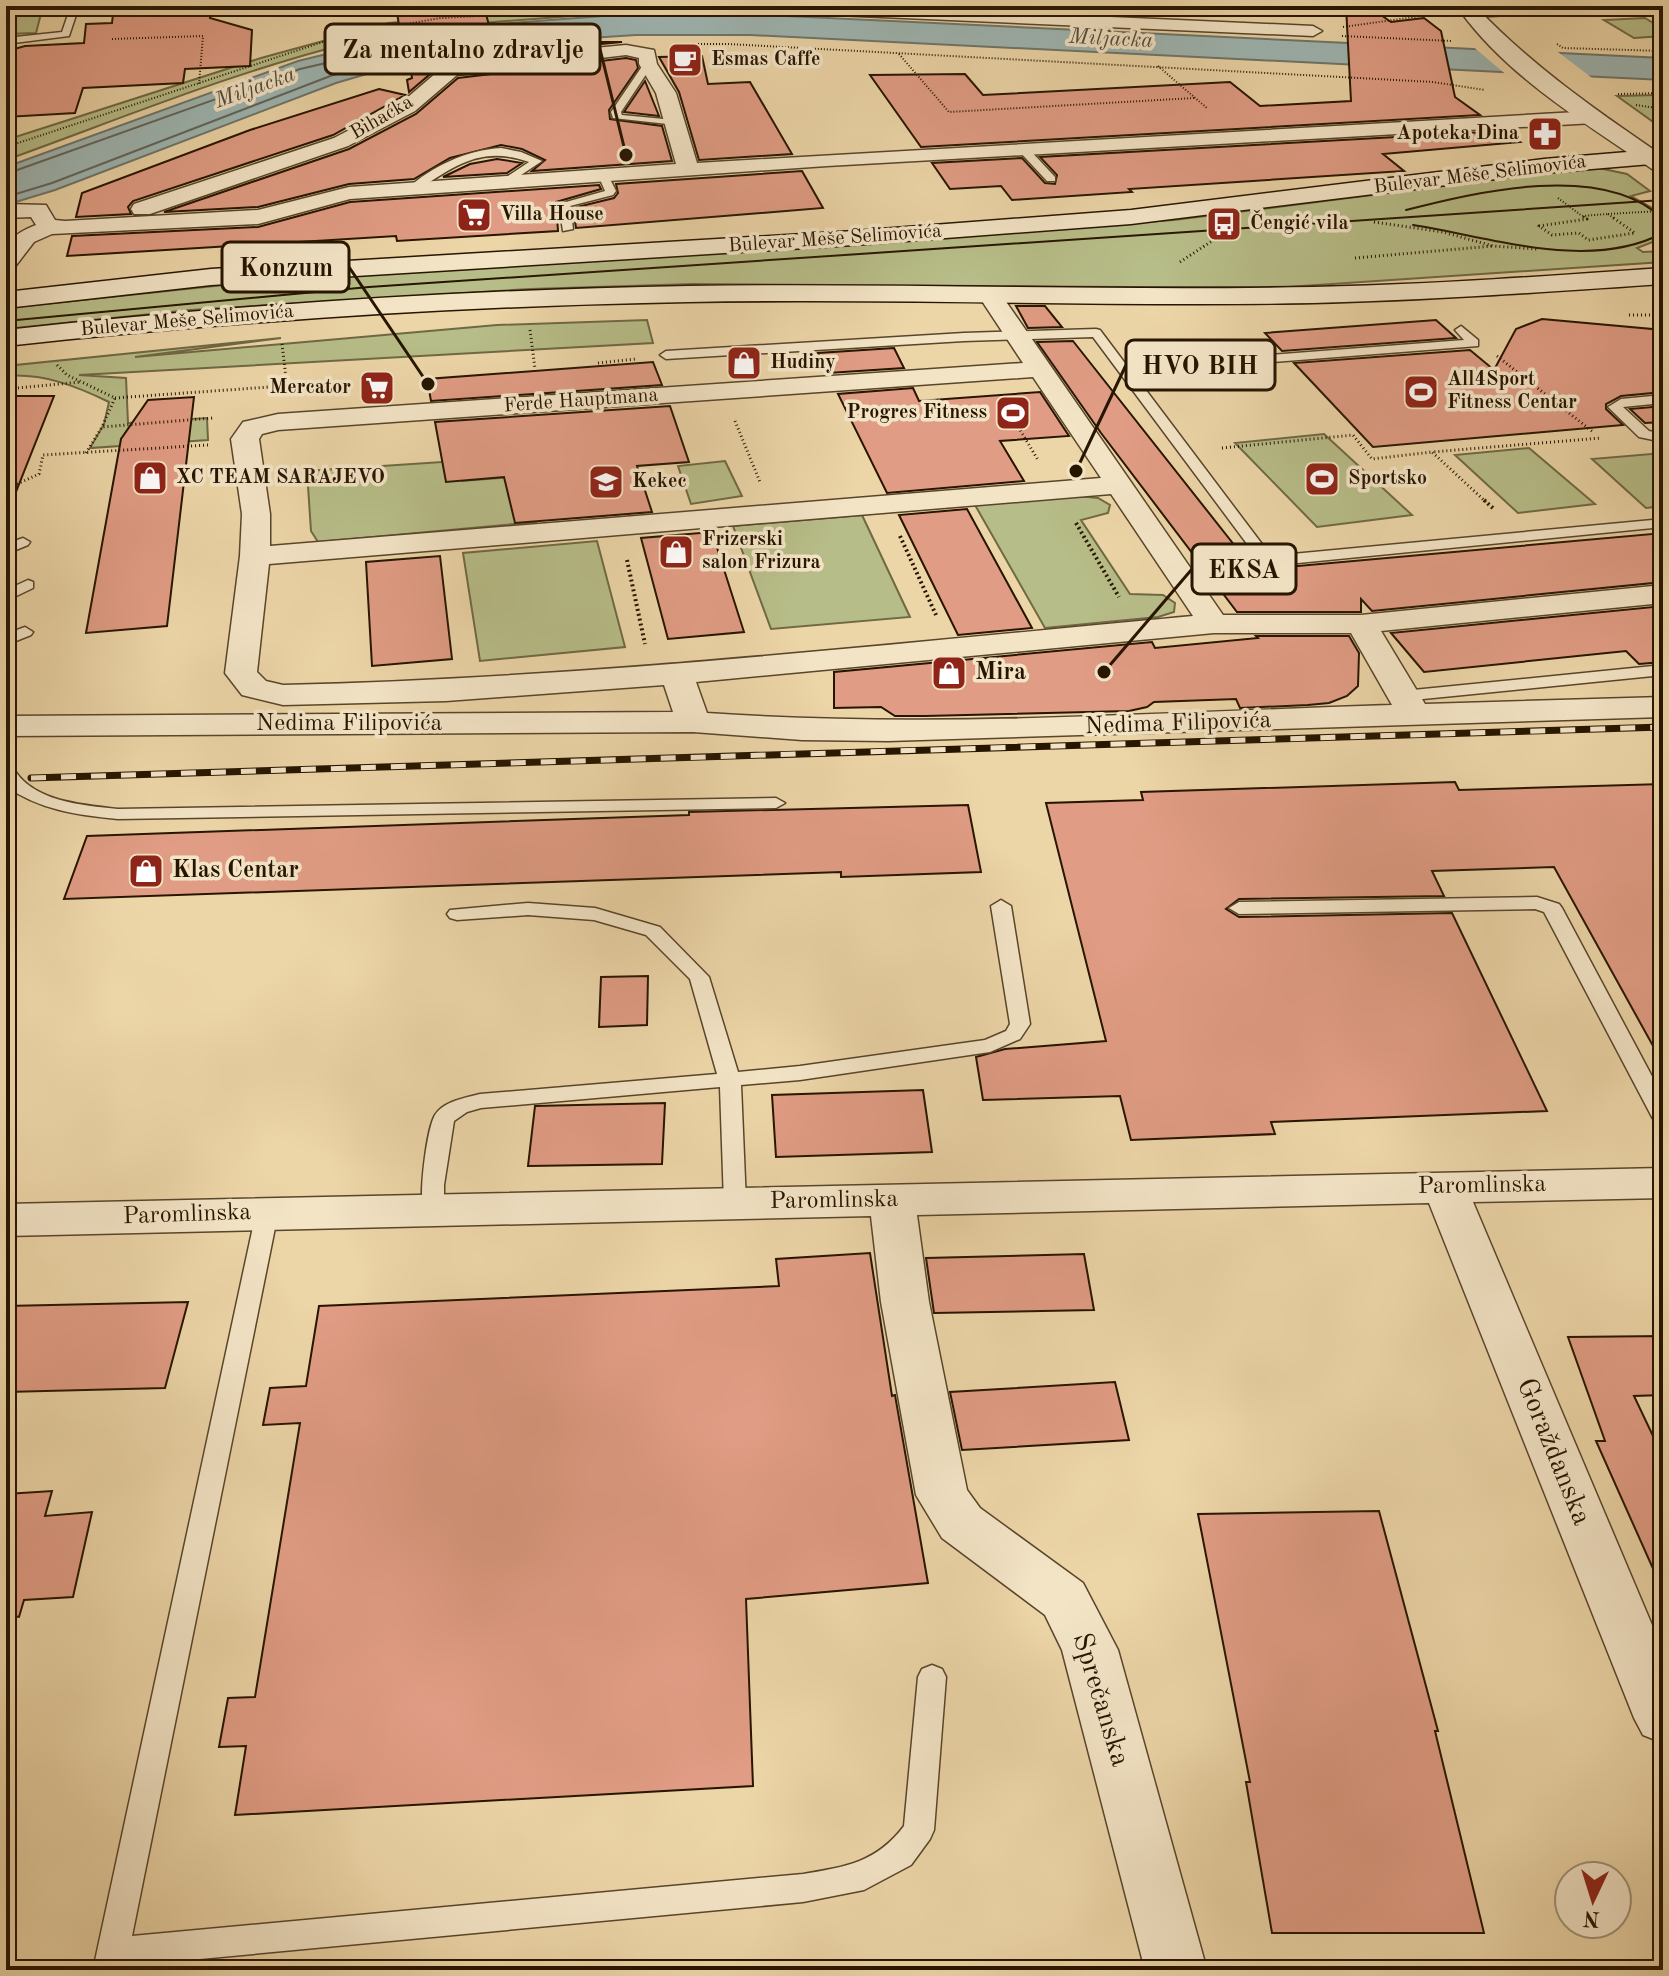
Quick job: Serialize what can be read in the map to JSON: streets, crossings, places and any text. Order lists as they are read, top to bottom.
{
  "streets": {
    "main road": ["Bulevar Meše Selimovića"],
    "street": [
      "Bihaćka",
      "Ferde Hauptmana",
      "Nedima Filipovića",
      "Paromlinska",
      "Goraždanska",
      "Sprečanska"
    ]
  },
  "crossings": [
    ["Bihaćka", "Bulevar Meše Selimovića"],
    ["Ferde Hauptmana", "Nedima Filipovića"],
    ["Paromlinska", "Goraždanska"],
    ["Paromlinska", "Sprečanska"]
  ],
  "water": ["Miljacka"],
  "places": {
    "cafe": ["Esmas Caffe"],
    "pharmacy": ["Apoteka Dina"],
    "other": [
      "Za mentalno zdravlje",
      "Konzum",
      "HVO BIH",
      "EKSA"
    ],
    "supermarket": ["Villa House", "Mercator"],
    "bus stop": ["Čengić vila"],
    "shop": [
      "Hudiny",
      "XC TEAM SARAJEVO",
      "Frizerski salon Frizura",
      "Mira",
      "Klas Centar"
    ],
    "sports": ["All4Sport Fitness Centar", "Progres Fitness", "Sportsko"],
    "school or university": ["Kekec"]
  },
  "north": "bottom"
}
